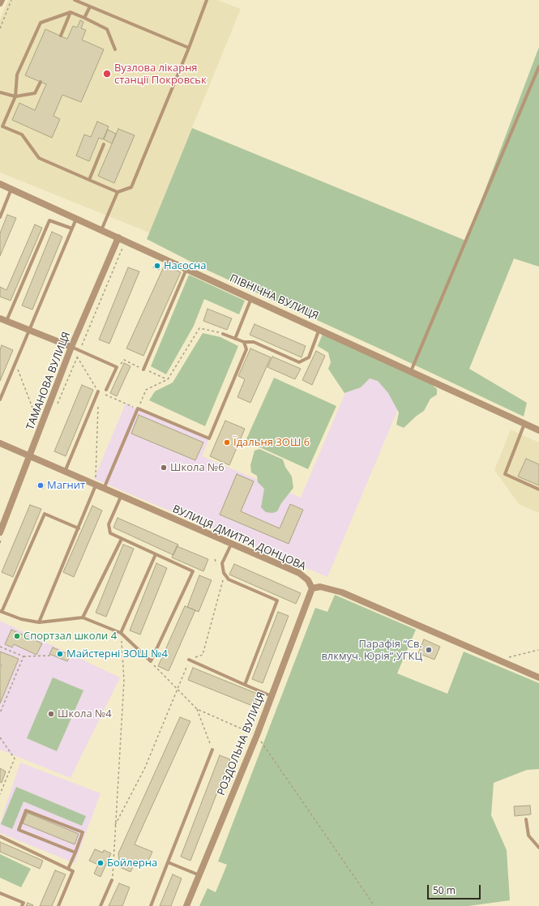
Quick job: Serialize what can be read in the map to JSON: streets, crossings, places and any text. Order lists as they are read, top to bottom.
{
  "streets": {
    "street": [
      "ПІВНІЧНА ВУЛИЦЯ",
      "ТАМАНОВА ВУЛИЦЯ",
      "ВУЛИЦЯ ДМИТРА ДОНЦОВА",
      "РОЗДОЛЬНА ВУЛИЦЯ"
    ]
  },
  "crossings": [
    ["ПІВНІЧНА ВУЛИЦЯ", "ТАМАНОВА ВУЛИЦЯ"],
    ["ТАМАНОВА ВУЛИЦЯ", "ВУЛИЦЯ ДМИТРА ДОНЦОВА"],
    ["ВУЛИЦЯ ДМИТРА ДОНЦОВА", "РОЗДОЛЬНА ВУЛИЦЯ"]
  ],
  "places": [
    "Вузлова лікарня станції Покровськ",
    "Насосна",
    "Їдальня ЗОШ 6",
    "Школа №6",
    "Магнит",
    "Спортзал школи 4",
    "Парафія “Св. влкмуч. Юрія”,УГКЦ",
    "Майстерні ЗОШ №4",
    "Школа №4",
    "Бойлерна"
  ],
  "scale_bar": "50 m"
}
